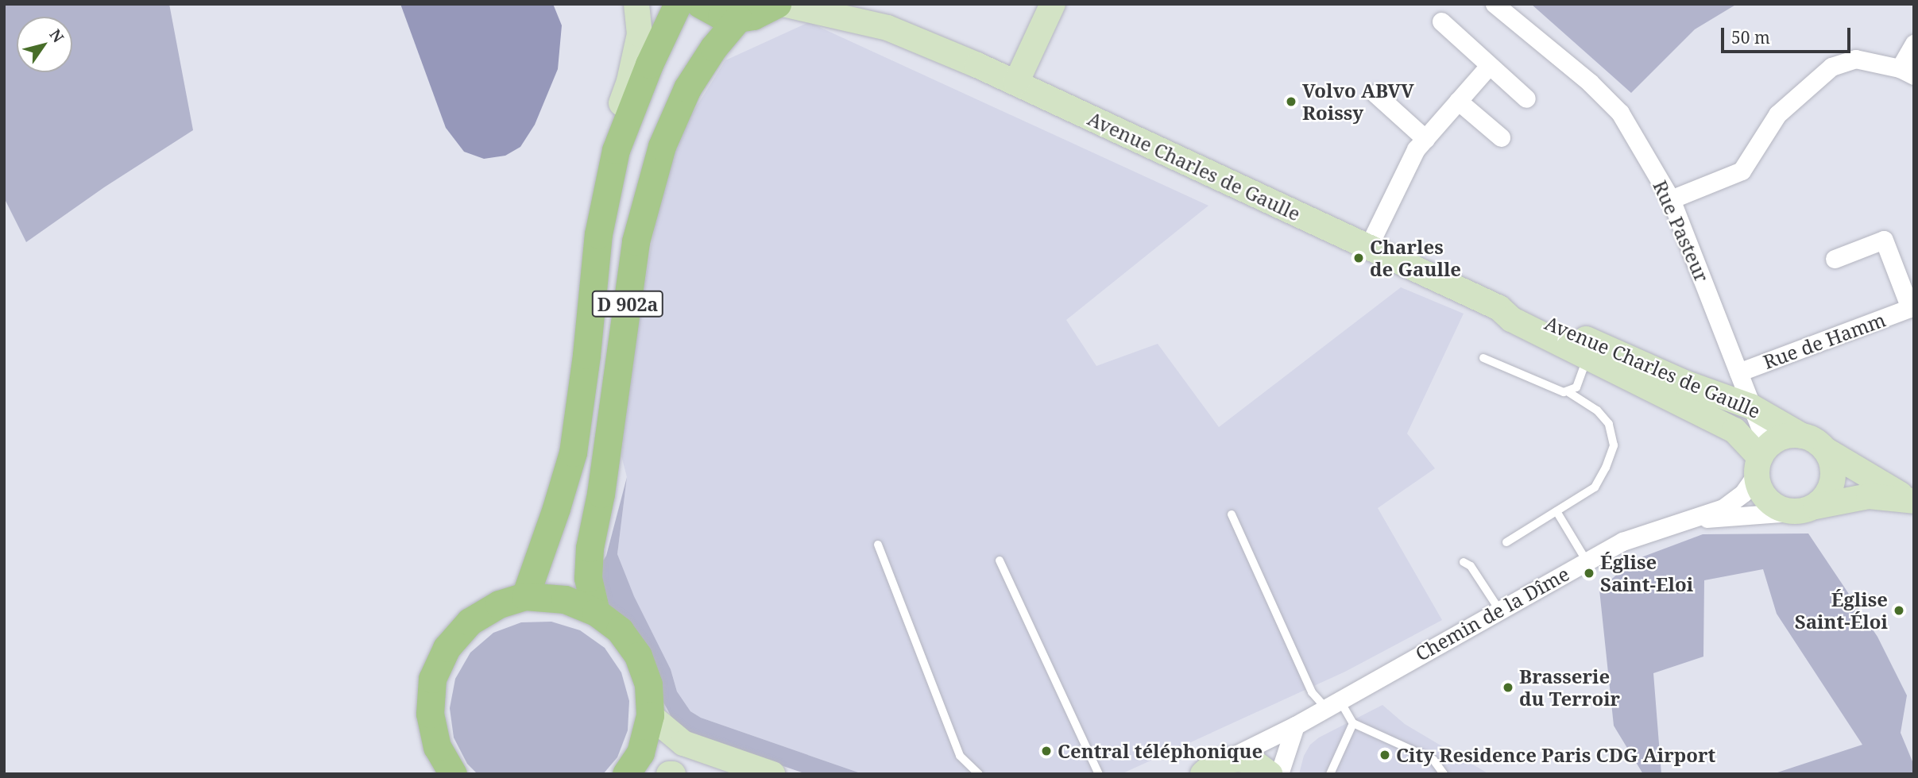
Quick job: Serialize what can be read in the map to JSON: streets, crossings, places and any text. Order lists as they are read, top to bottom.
{
  "streets": {
    "main road": ["D 902a"],
    "street": [
      "Avenue Charles de Gaulle",
      "Rue Pasteur",
      "Rue de Hamm",
      "Chemin de la Dîme"
    ]
  },
  "crossings": [
    ["Avenue Charles de Gaulle", "Rue Pasteur"],
    ["Avenue Charles de Gaulle", "Chemin de la Dîme"],
    ["Rue Pasteur", "Rue de Hamm"],
    ["Rue Pasteur", "Chemin de la Dîme"]
  ],
  "places": [
    "Volvo ABVV Roissy",
    "Charles de Gaulle",
    "Église Saint-Eloi",
    "Église Saint-Éloi",
    "Brasserie du Terroir",
    "Central téléphonique",
    "City Residence Paris CDG Airport"
  ],
  "scale_bar": "50 m",
  "north": "top right"
}
